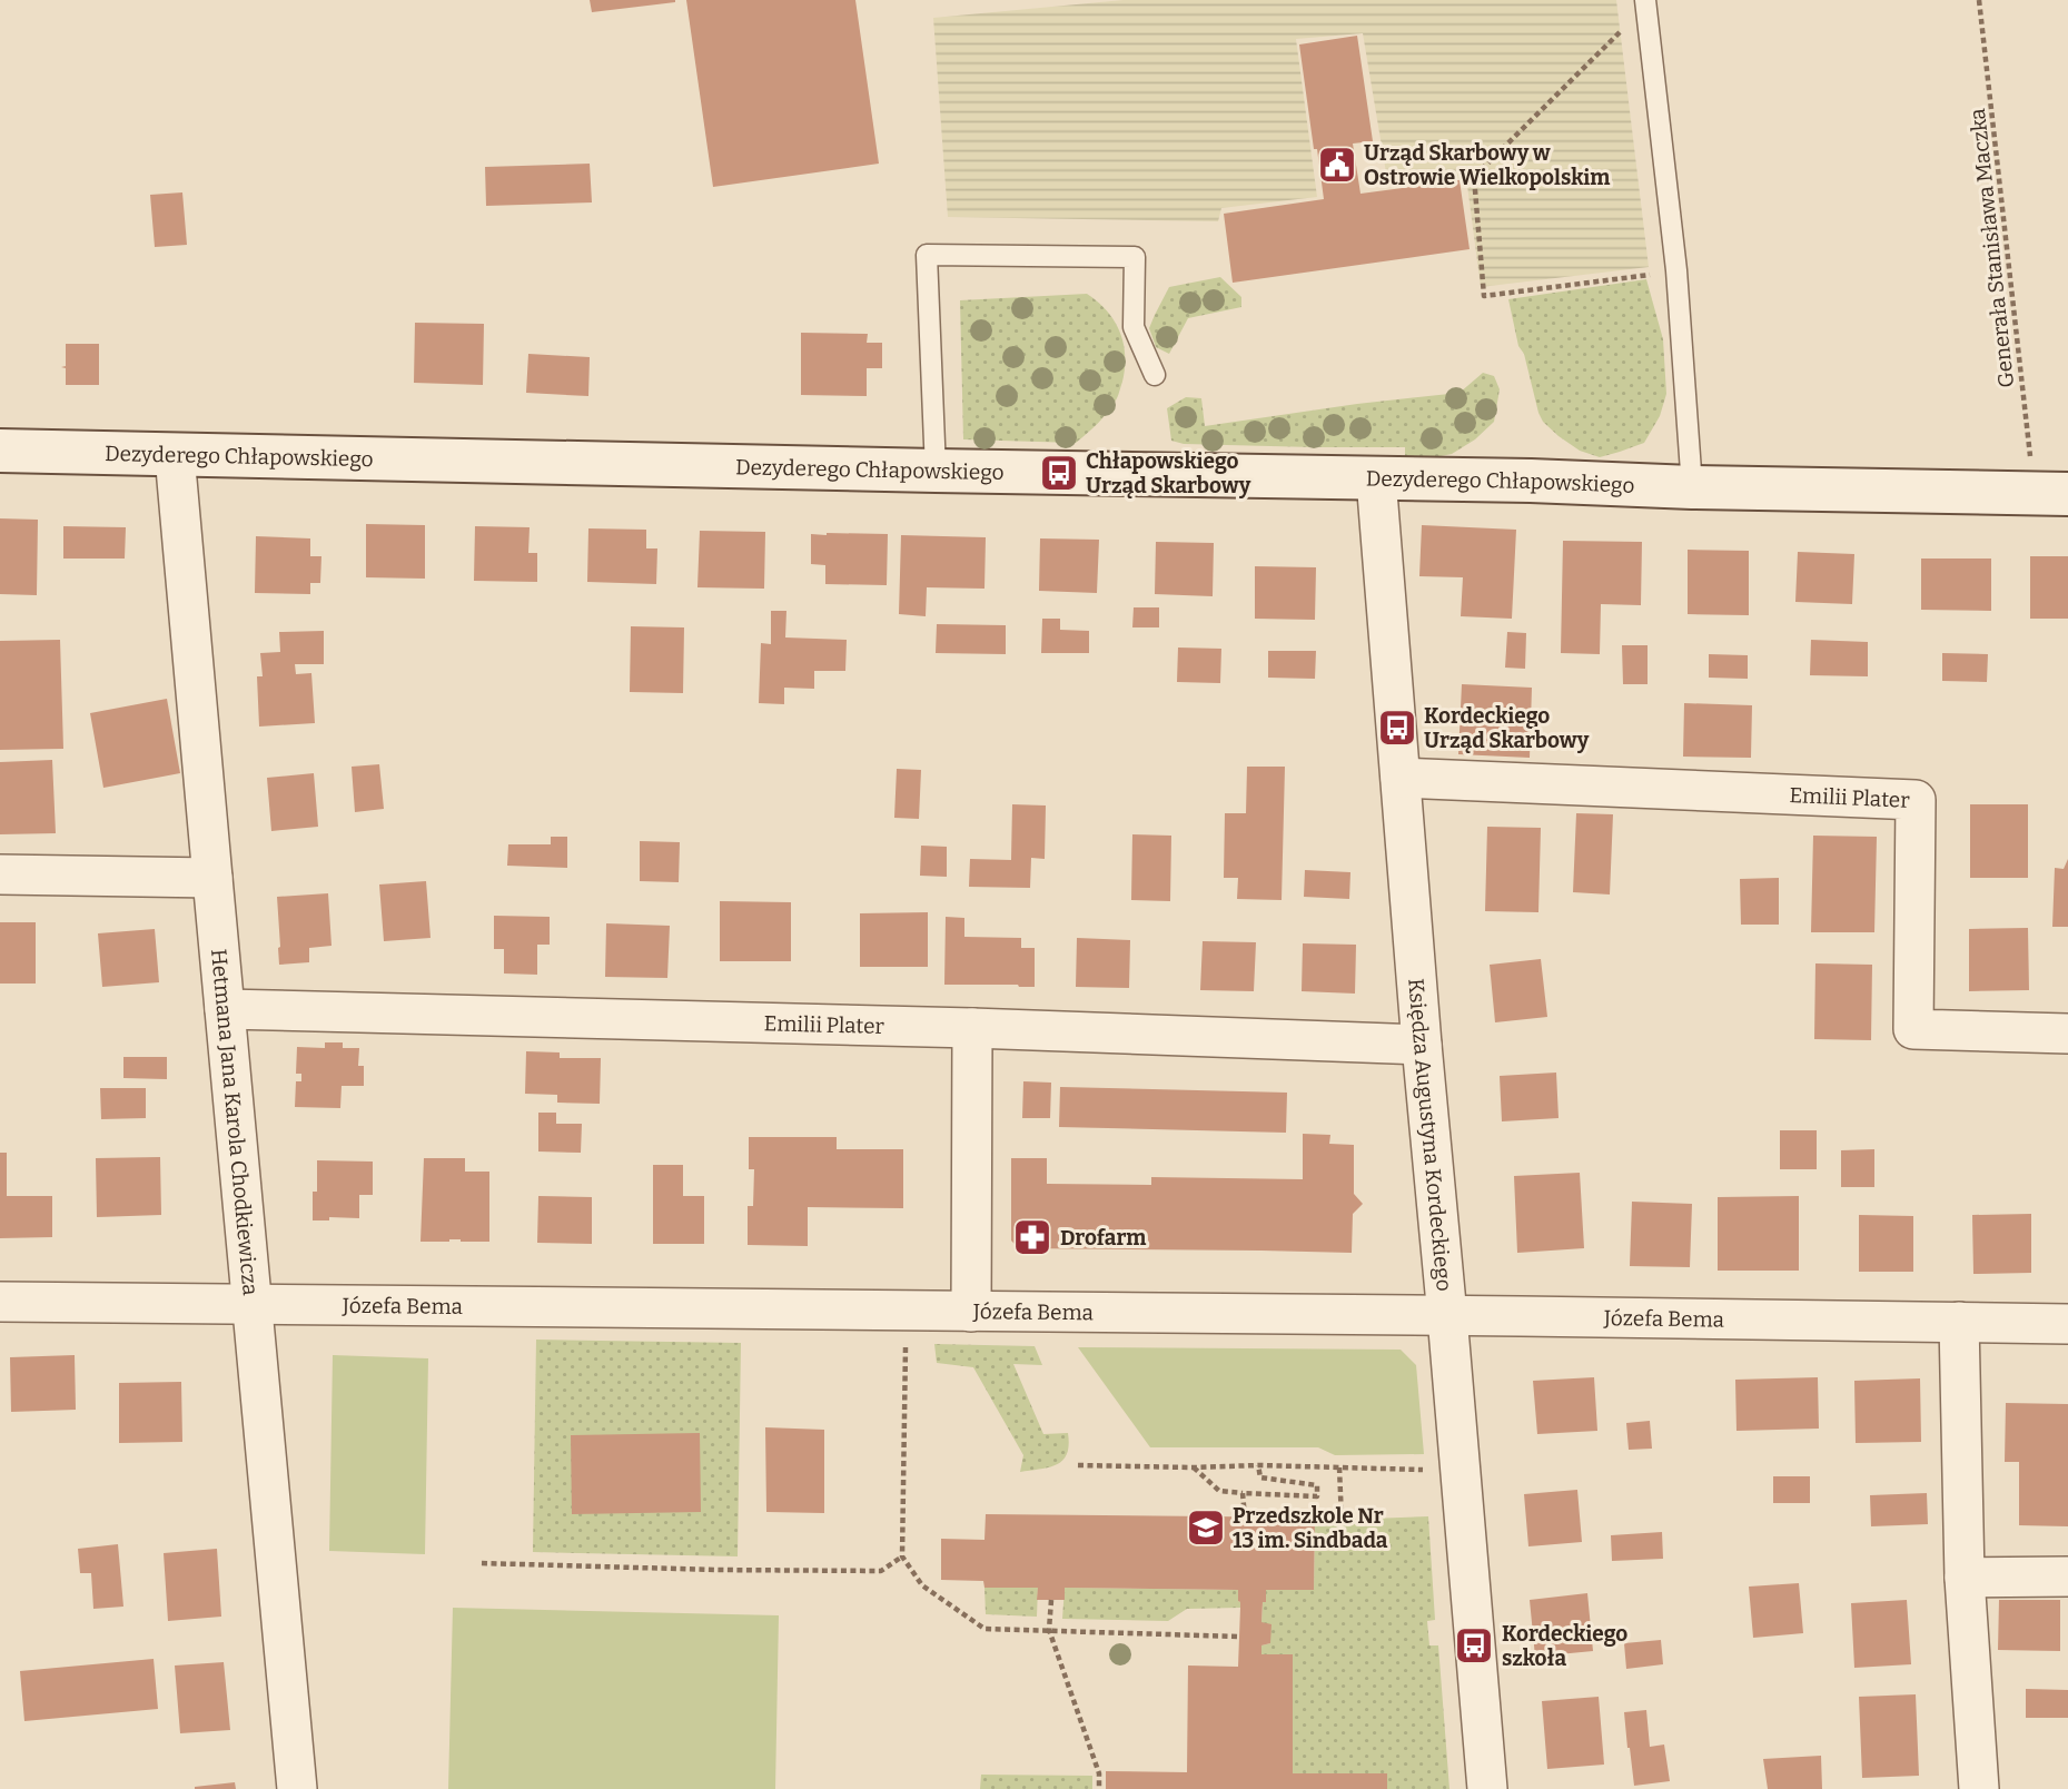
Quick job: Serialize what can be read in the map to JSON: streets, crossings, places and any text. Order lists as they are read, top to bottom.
{
  "streets": {
    "street": [
      "Dezyderego Chłapowskiego",
      "Emilii Plater",
      "Hetmana Jana Karola Chodkiewicza",
      "Księdza Augustyna Kordeckiego",
      "Józefa Bema"
    ],
    "path": ["Generała Stanisława Maczka"]
  },
  "crossings": [
    ["Generała Stanisława Maczka", "Dezyderego Chłapowskiego"],
    ["Dezyderego Chłapowskiego", "Hetmana Jana Karola Chodkiewicza"],
    ["Dezyderego Chłapowskiego", "Księdza Augustyna Kordeckiego"],
    ["Emilii Plater", "Hetmana Jana Karola Chodkiewicza"],
    ["Emilii Plater", "Księdza Augustyna Kordeckiego"],
    ["Hetmana Jana Karola Chodkiewicza", "Józefa Bema"],
    ["Księdza Augustyna Kordeckiego", "Józefa Bema"]
  ],
  "places": {
    "public building": ["Urząd Skarbowy w Ostrowie Wielkopolskim"],
    "bus stop": ["Chłapowskiego Urząd Skarbowy", "Kordeckiego Urząd Skarbowy", "Kordeckiego szkoła"],
    "pharmacy": ["Drofarm"],
    "school or university": ["Przedszkole Nr 13 im. Sindbada"]
  }
}
